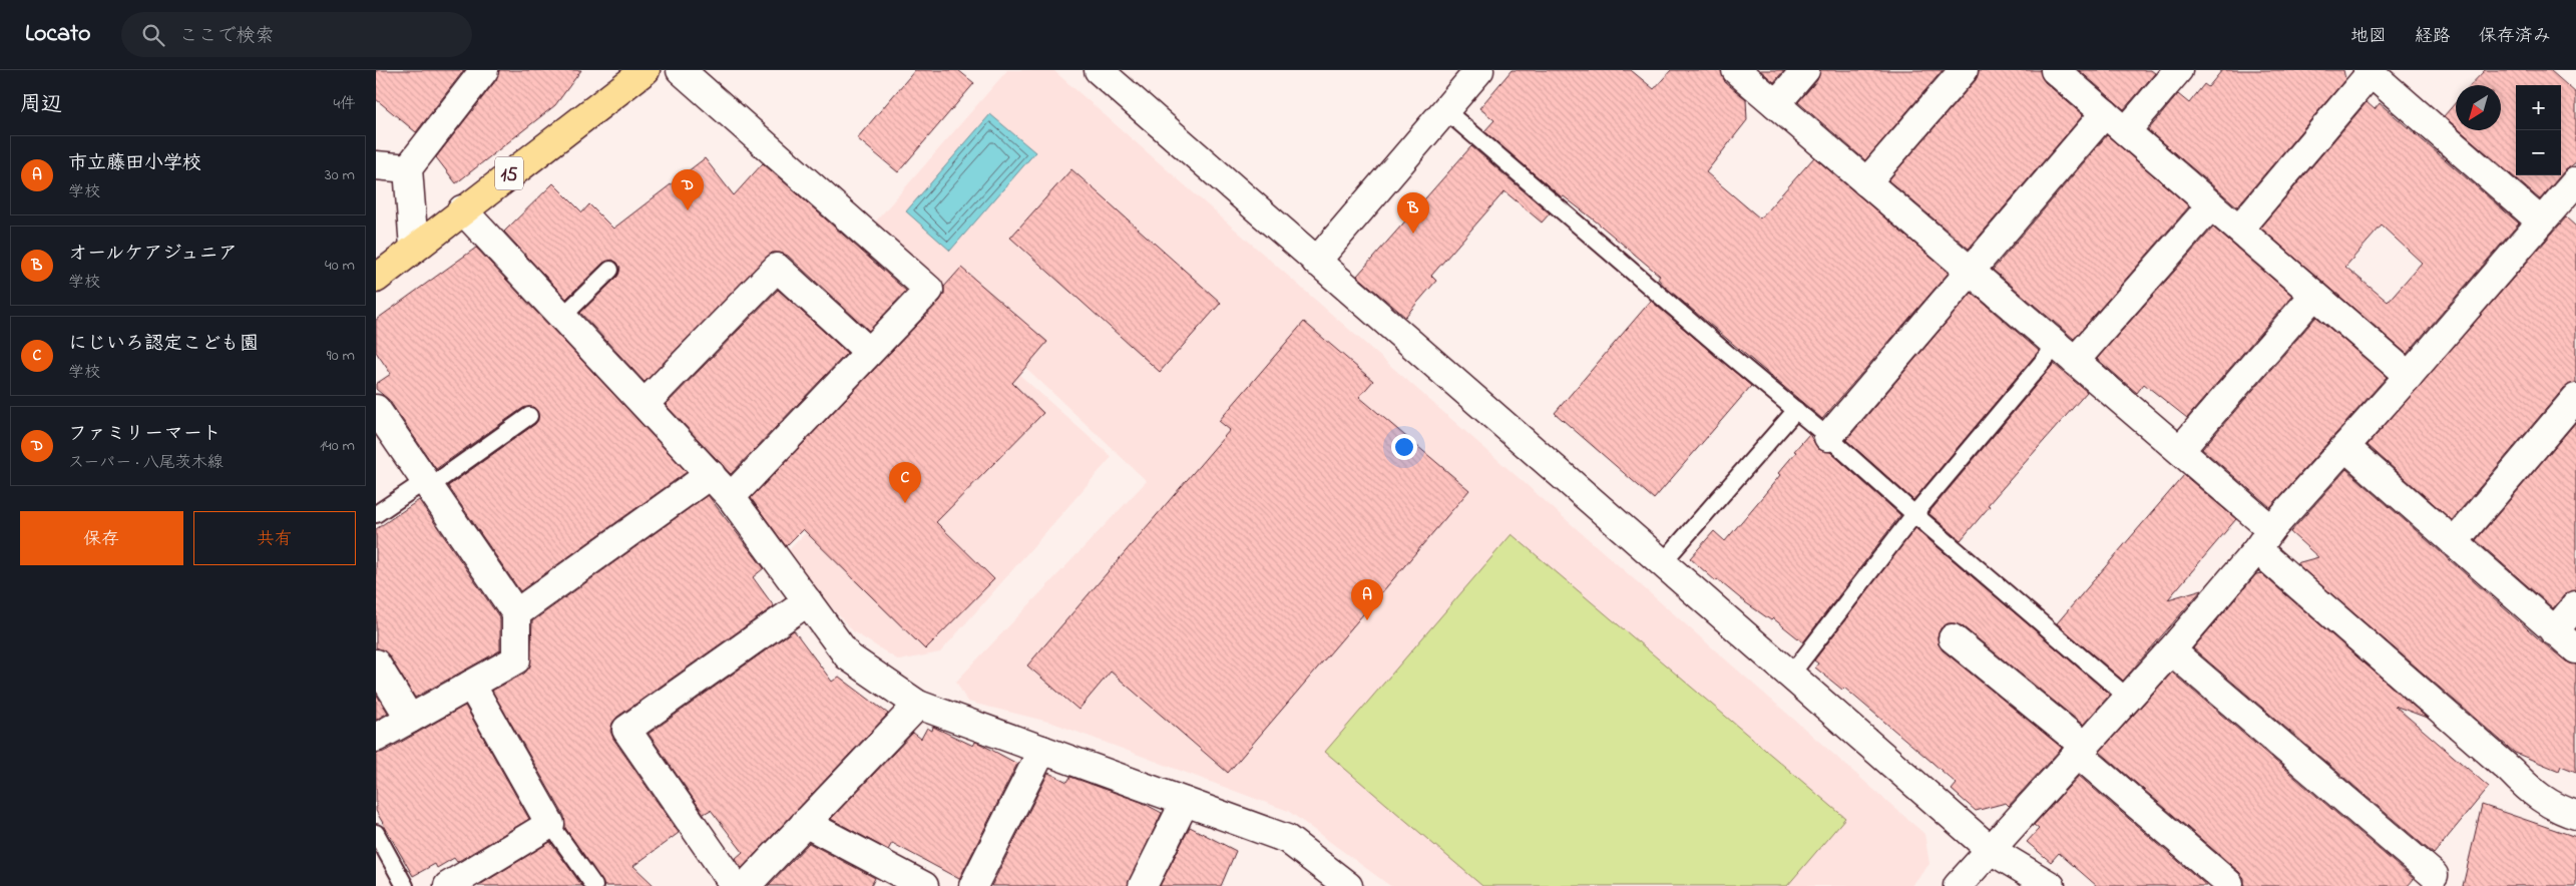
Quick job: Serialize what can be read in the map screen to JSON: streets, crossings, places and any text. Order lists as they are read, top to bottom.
{
  "streets": {
    "main road": ["15"]
  },
  "north": "bottom left",
  "page": {
    "header": "Locato",
    "search": "ここで検索",
    "nav": ["地図", "経路", "保存済み"],
    "heading": ["周辺", "4件"],
    "map_buttons": ["+", "−"],
    "list": [
      {
        "mark": "A",
        "name": "市立藤田小学校",
        "note": "学校",
        "value": "30 m"
      },
      {
        "mark": "B",
        "name": "オールケアジュニア",
        "note": "学校",
        "value": "40 m"
      },
      {
        "mark": "C",
        "name": "にじいろ認定こども園",
        "note": "学校",
        "value": "90 m"
      },
      {
        "mark": "D",
        "name": "ファミリーマート",
        "note": "スーパー · 八尾茨木線",
        "value": "140 m"
      }
    ],
    "pins": [
      "D",
      "B",
      "C",
      "A"
    ],
    "buttons": ["保存", "共有"]
  }
}
